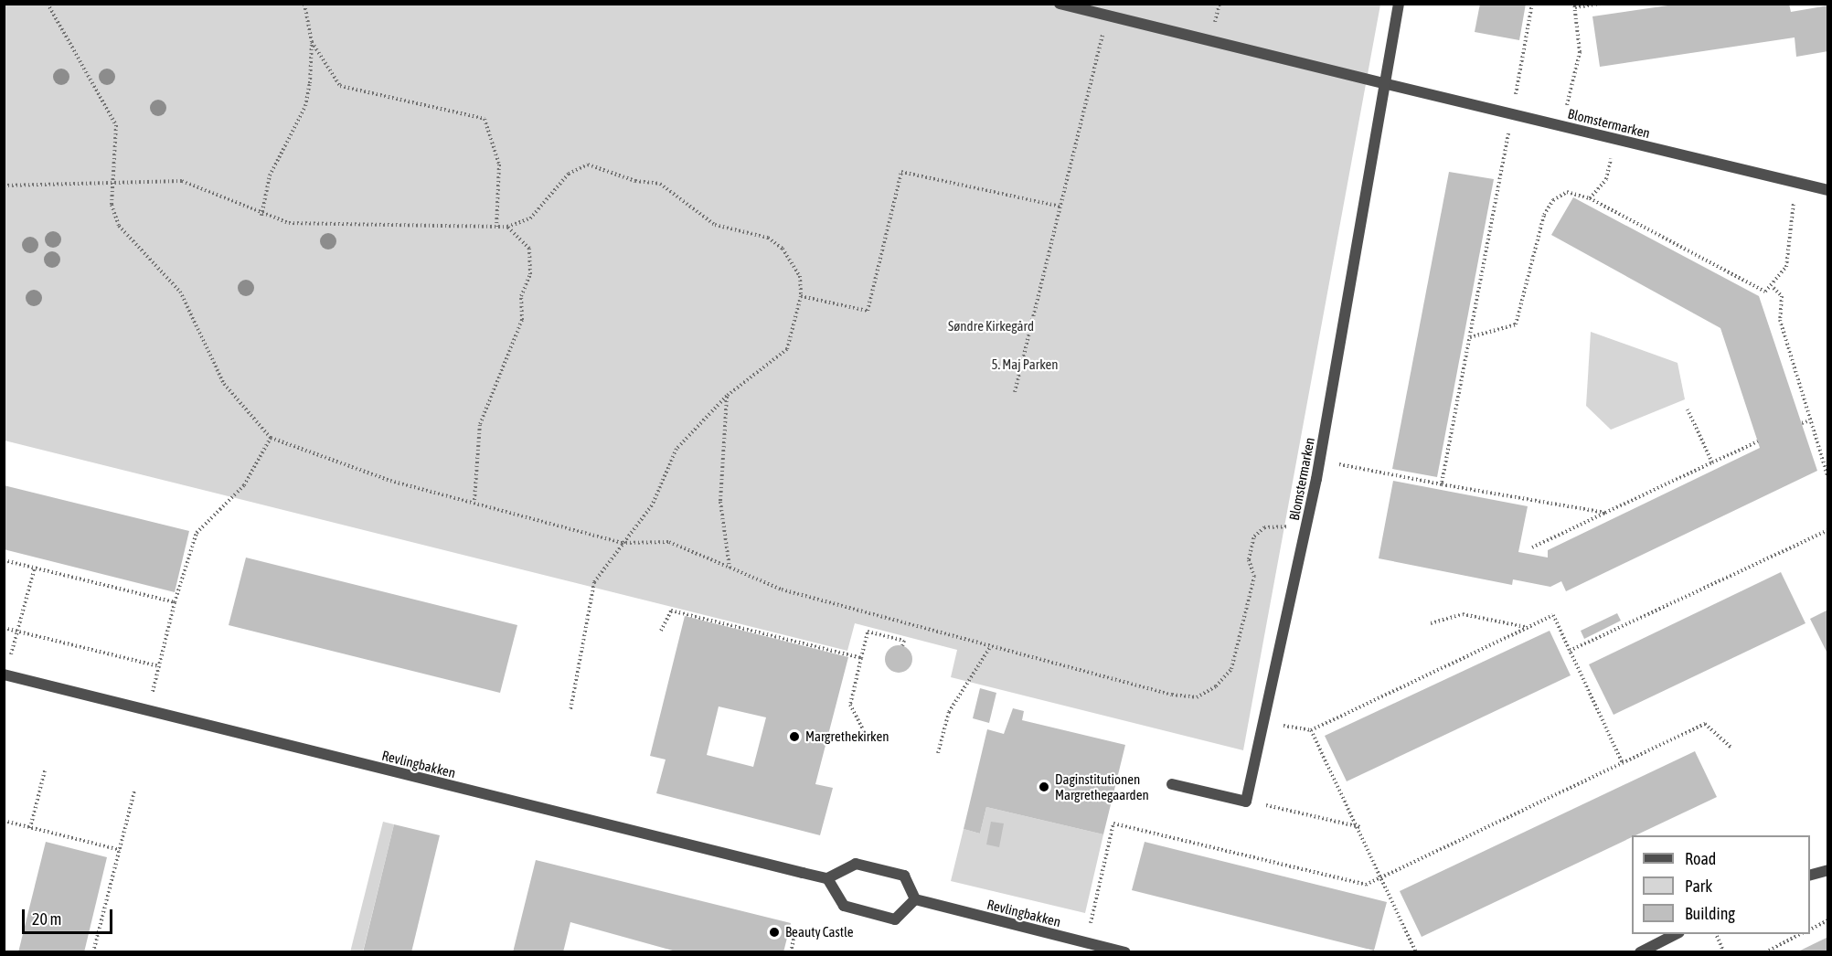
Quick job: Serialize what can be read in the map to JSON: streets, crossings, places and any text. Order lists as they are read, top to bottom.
{
  "streets": {
    "street": ["Blomstermarken", "Revlingbakken"]
  },
  "parks": ["Søndre Kirkegård", "5. Maj Parken"],
  "places": ["Margrethekirken", "Daginstitutionen Margrethegaarden", "Beauty Castle"],
  "legend": ["Road", "Park", "Building"],
  "scale_bar": "20 m"
}
